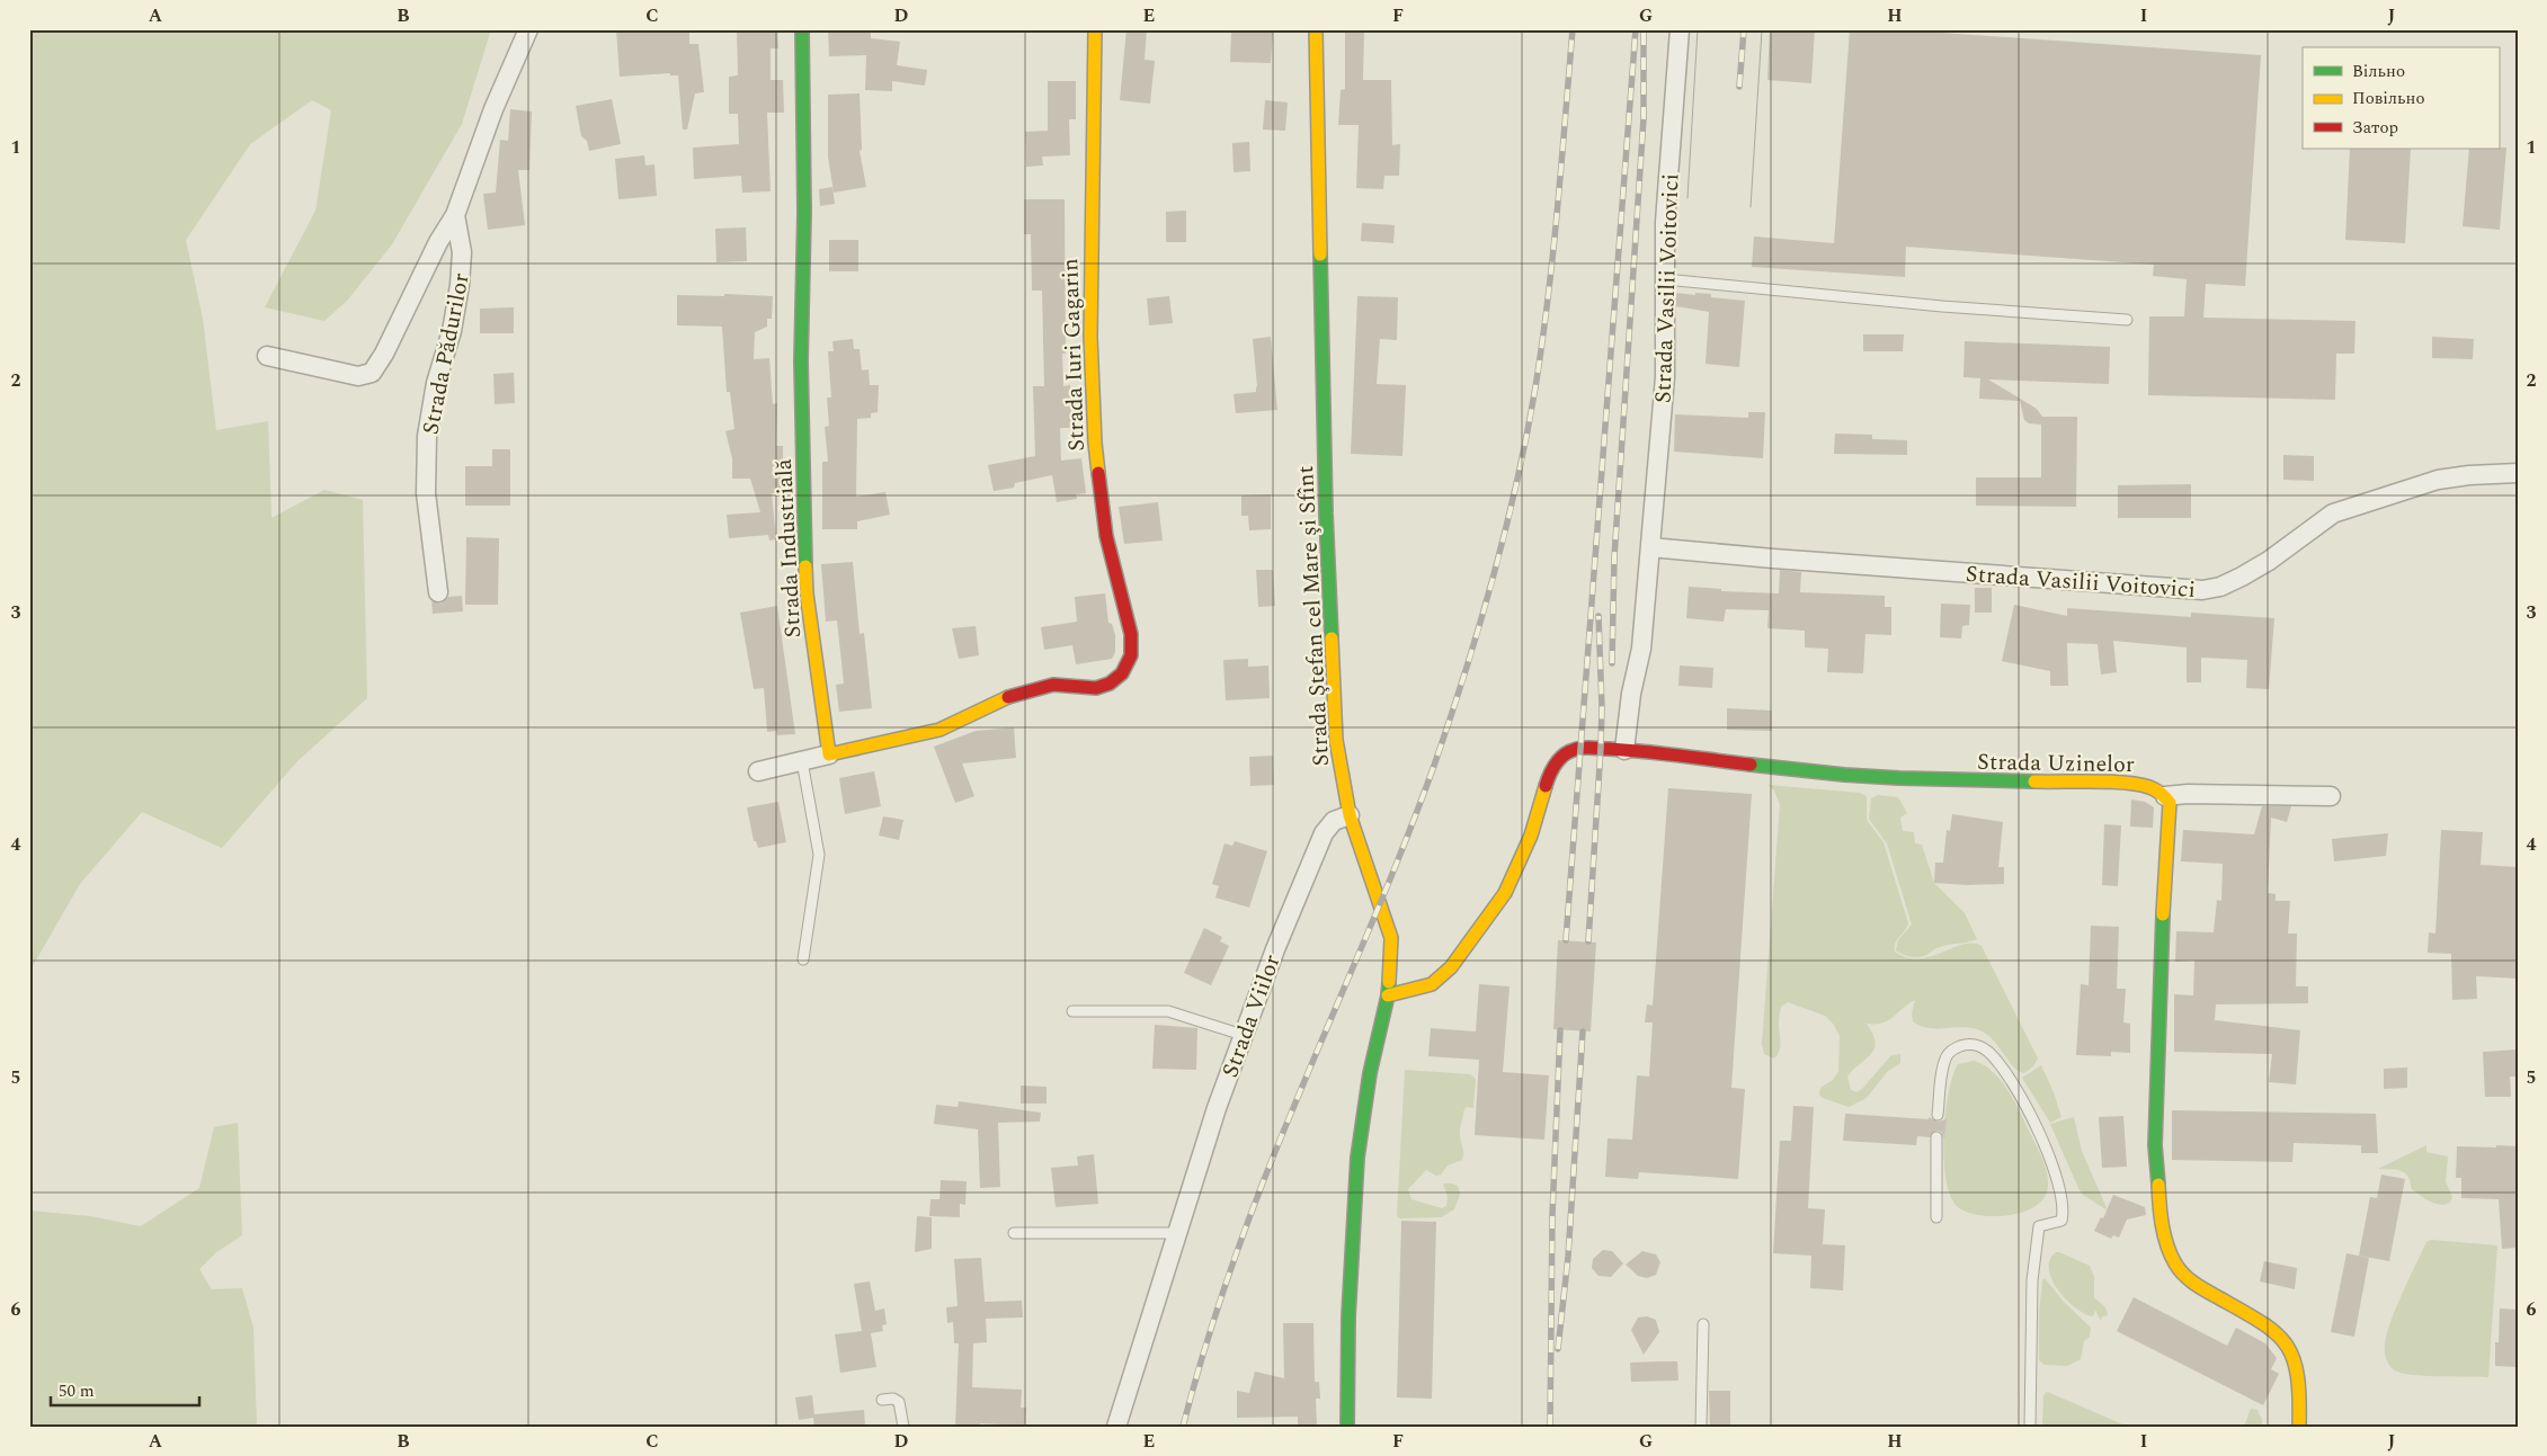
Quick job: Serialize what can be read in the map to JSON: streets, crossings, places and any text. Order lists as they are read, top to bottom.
{
  "streets": {
    "street": [
      "Strada Vasilii Voitovici",
      "Strada Pădurilor",
      "Strada Iuri Gagarin",
      "Strada Industrială",
      "Strada Ştefan cel Mare şi Sfînt",
      "Strada Uzinelor",
      "Strada Viilor"
    ]
  },
  "crossings": [
    ["Strada Vasilii Voitovici", "Strada Uzinelor"],
    ["Strada Iuri Gagarin", "Strada Industrială"],
    ["Strada Ştefan cel Mare şi Sfînt", "Strada Uzinelor"],
    ["Strada Ştefan cel Mare şi Sfînt", "Strada Viilor"]
  ],
  "legend": ["Вільно", "Повільно", "Затор"],
  "scale_bar": "50 m",
  "grid": {
    "columns": [
      "A",
      "B",
      "C",
      "D",
      "E",
      "F",
      "G",
      "H",
      "I",
      "J"
    ],
    "rows": [
      "1",
      "2",
      "3",
      "4",
      "5",
      "6"
    ]
  }
}
